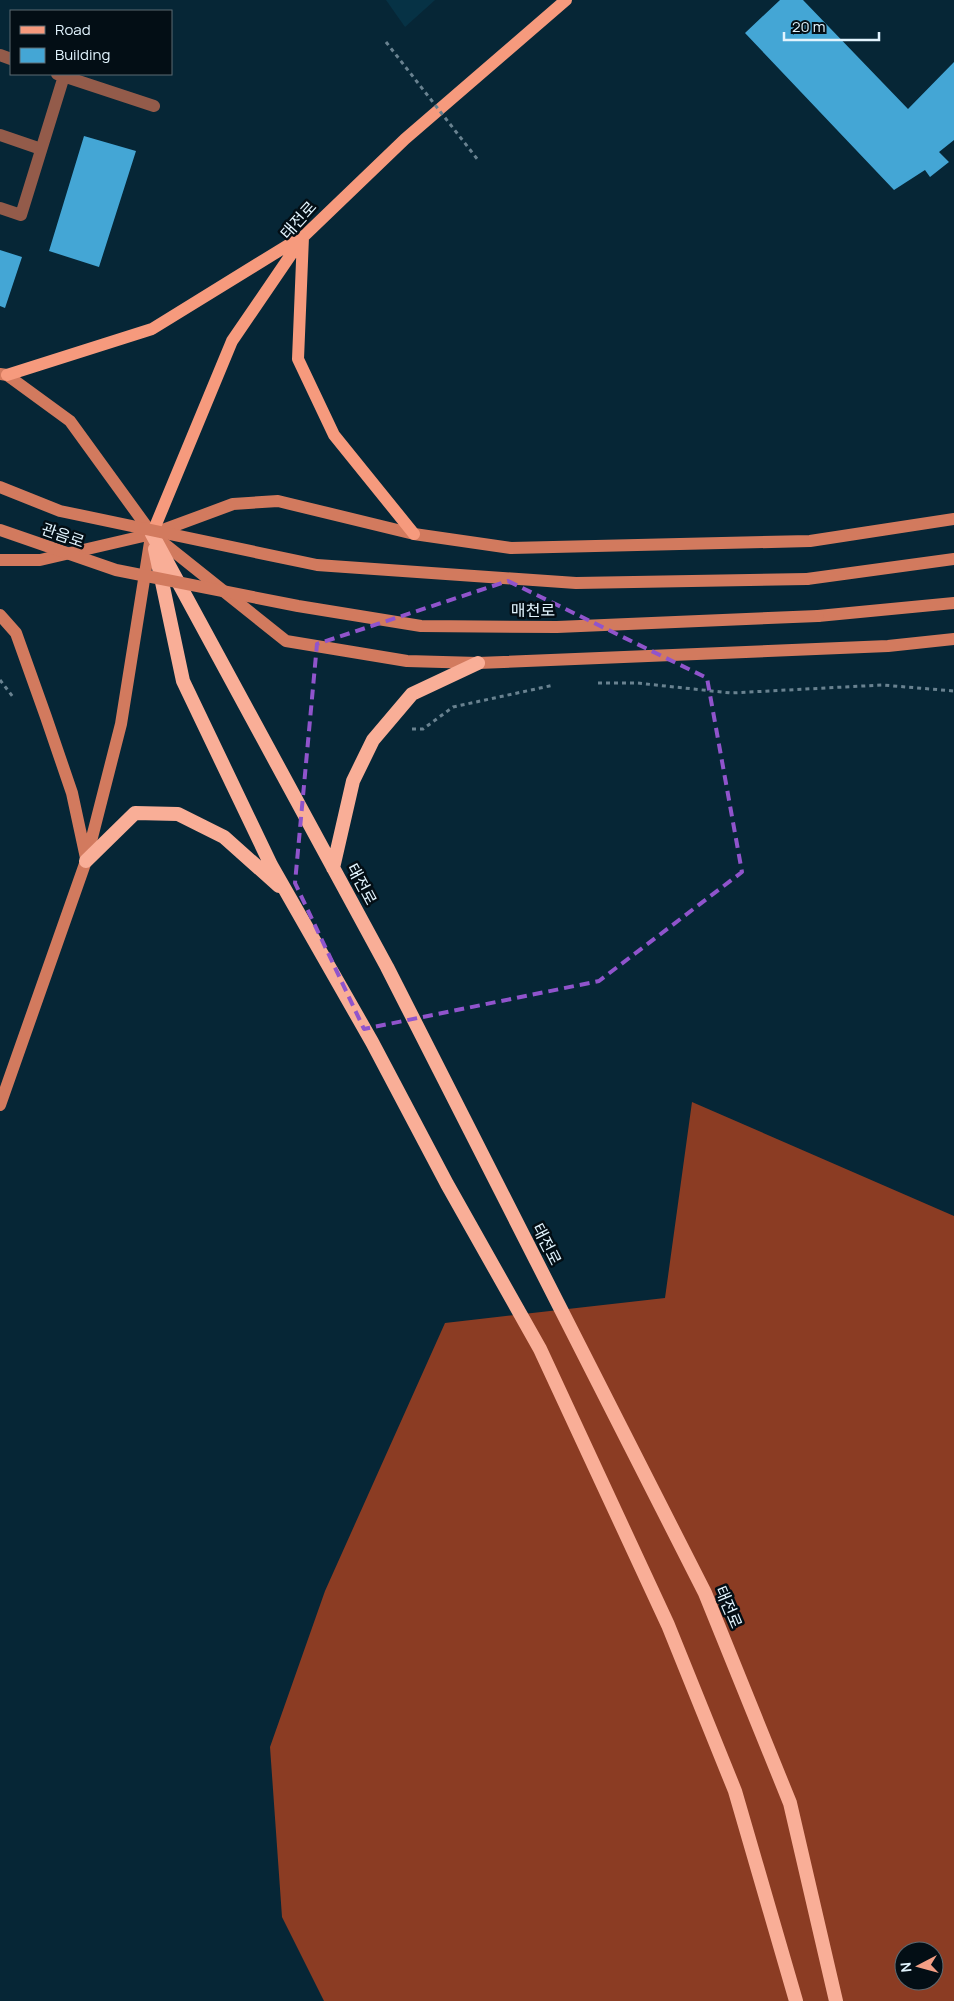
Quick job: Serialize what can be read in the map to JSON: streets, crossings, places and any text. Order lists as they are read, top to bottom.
{
  "streets": {
    "highway": ["태전로"],
    "main road": ["관음로", "매천로"]
  },
  "crossings": [
    ["관음로", "매천로"]
  ],
  "legend": ["Road", "Building"],
  "scale_bar": "20 m",
  "north": "left"
}
